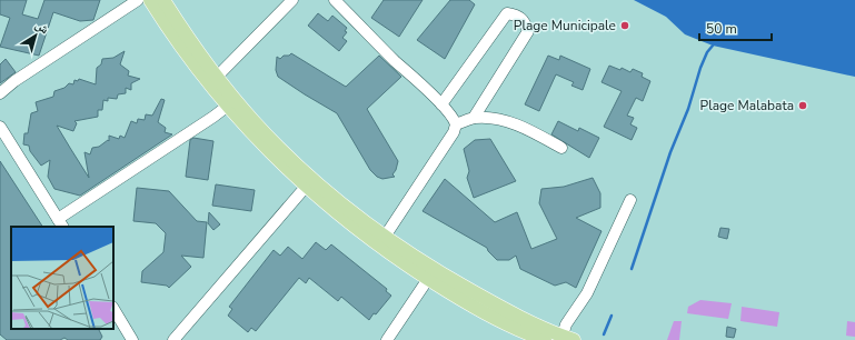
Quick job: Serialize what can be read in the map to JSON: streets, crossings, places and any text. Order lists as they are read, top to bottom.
{
  "places": ["Plage Municipale", "Plage Malabata"],
  "scale_bar": "50 m",
  "north": "top right"
}
